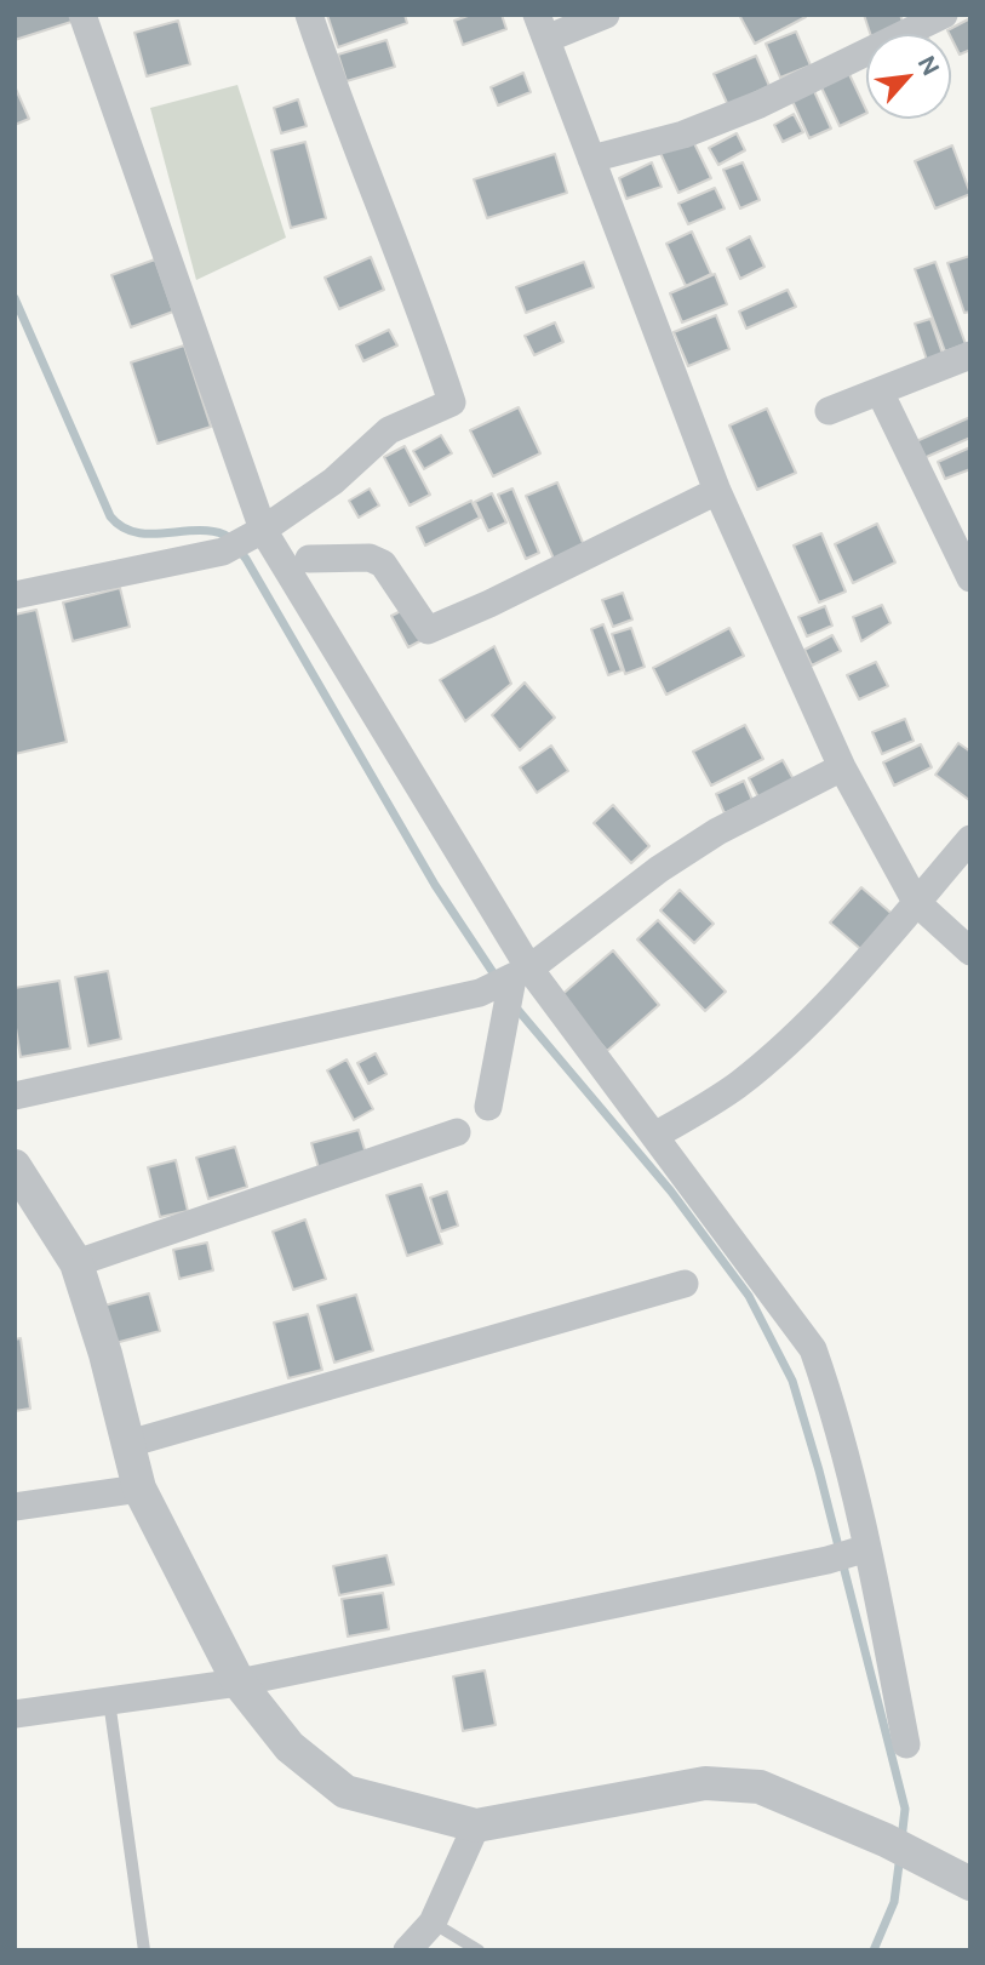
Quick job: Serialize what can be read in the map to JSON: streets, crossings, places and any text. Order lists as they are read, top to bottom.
{
  "north": "top right"
}
